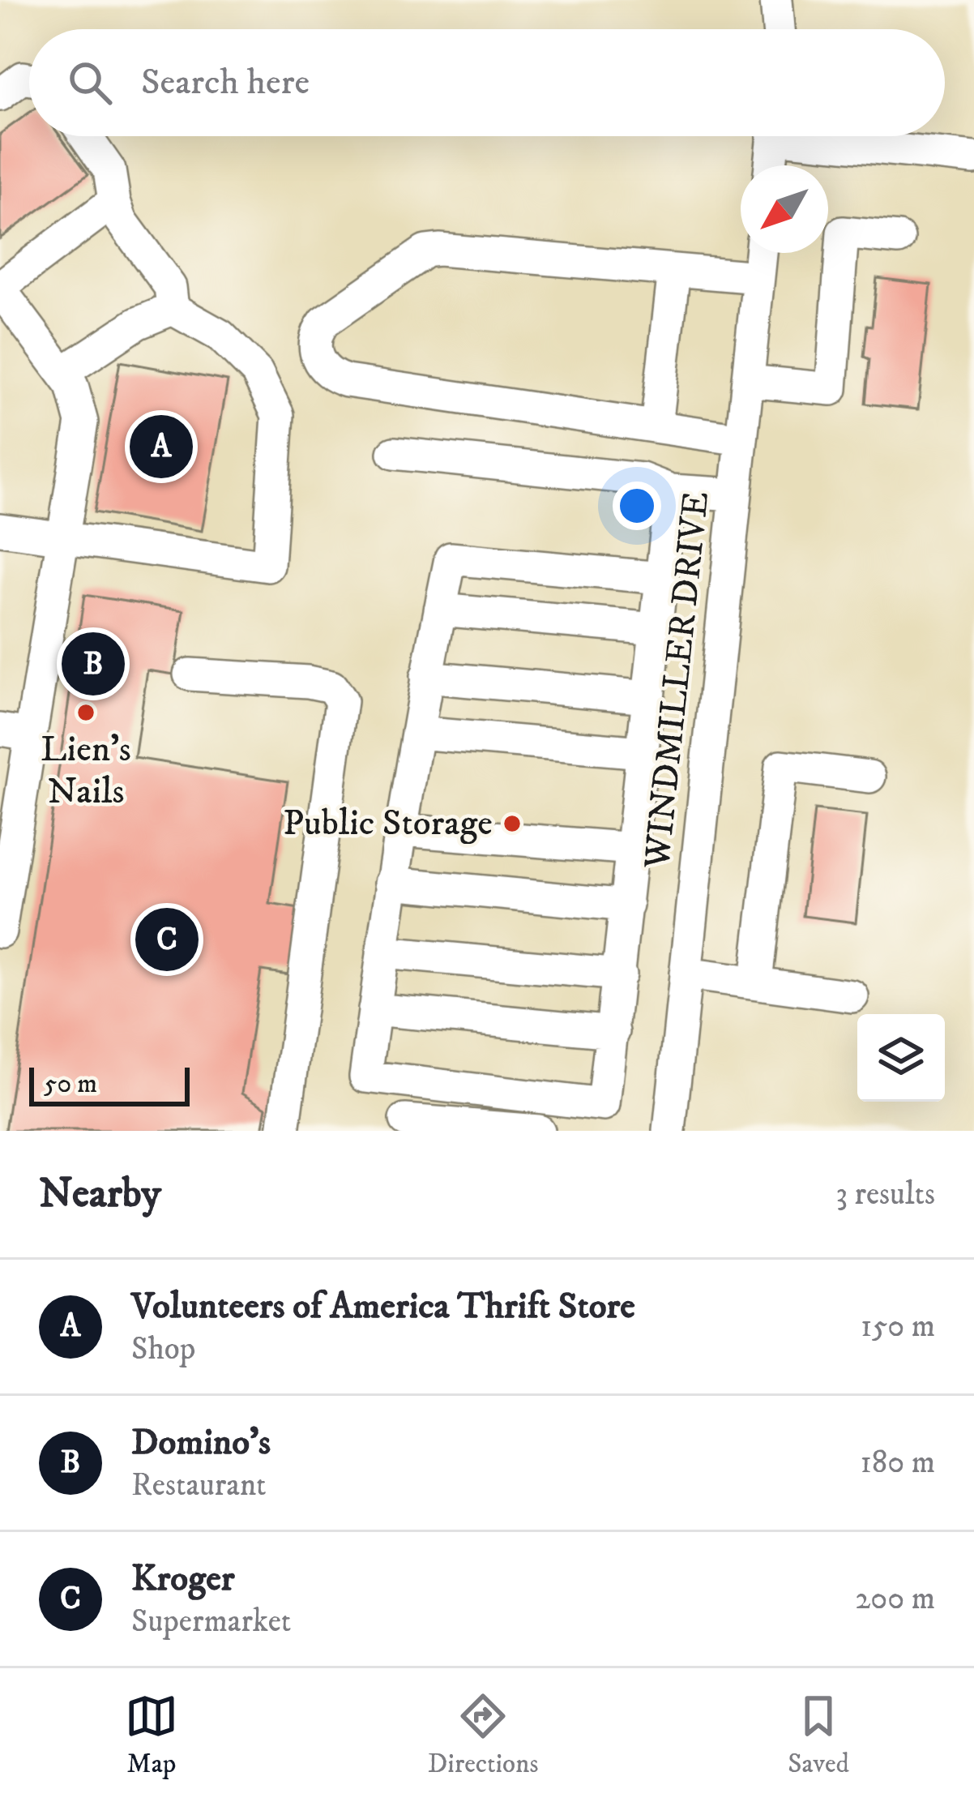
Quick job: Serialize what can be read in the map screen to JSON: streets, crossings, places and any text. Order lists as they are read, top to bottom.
{
  "streets": {
    "street": ["WINDMILLER DRIVE"]
  },
  "places": ["Lien's Nails", "Public Storage"],
  "scale_bar": "50 m",
  "north": "bottom left",
  "page": {
    "search": "Search here",
    "pins": ["A", "B", "C"],
    "scale": "50 m",
    "heading": ["Nearby", "3 results"],
    "list": [
      {
        "mark": "A",
        "name": "Volunteers of America Thrift Store",
        "note": "Shop",
        "value": "150 m"
      },
      {
        "mark": "B",
        "name": "Domino's",
        "note": "Restaurant",
        "value": "180 m"
      },
      {
        "mark": "C",
        "name": "Kroger",
        "note": "Supermarket",
        "value": "200 m"
      }
    ],
    "nav": ["Map", "Directions", "Saved"]
  }
}
